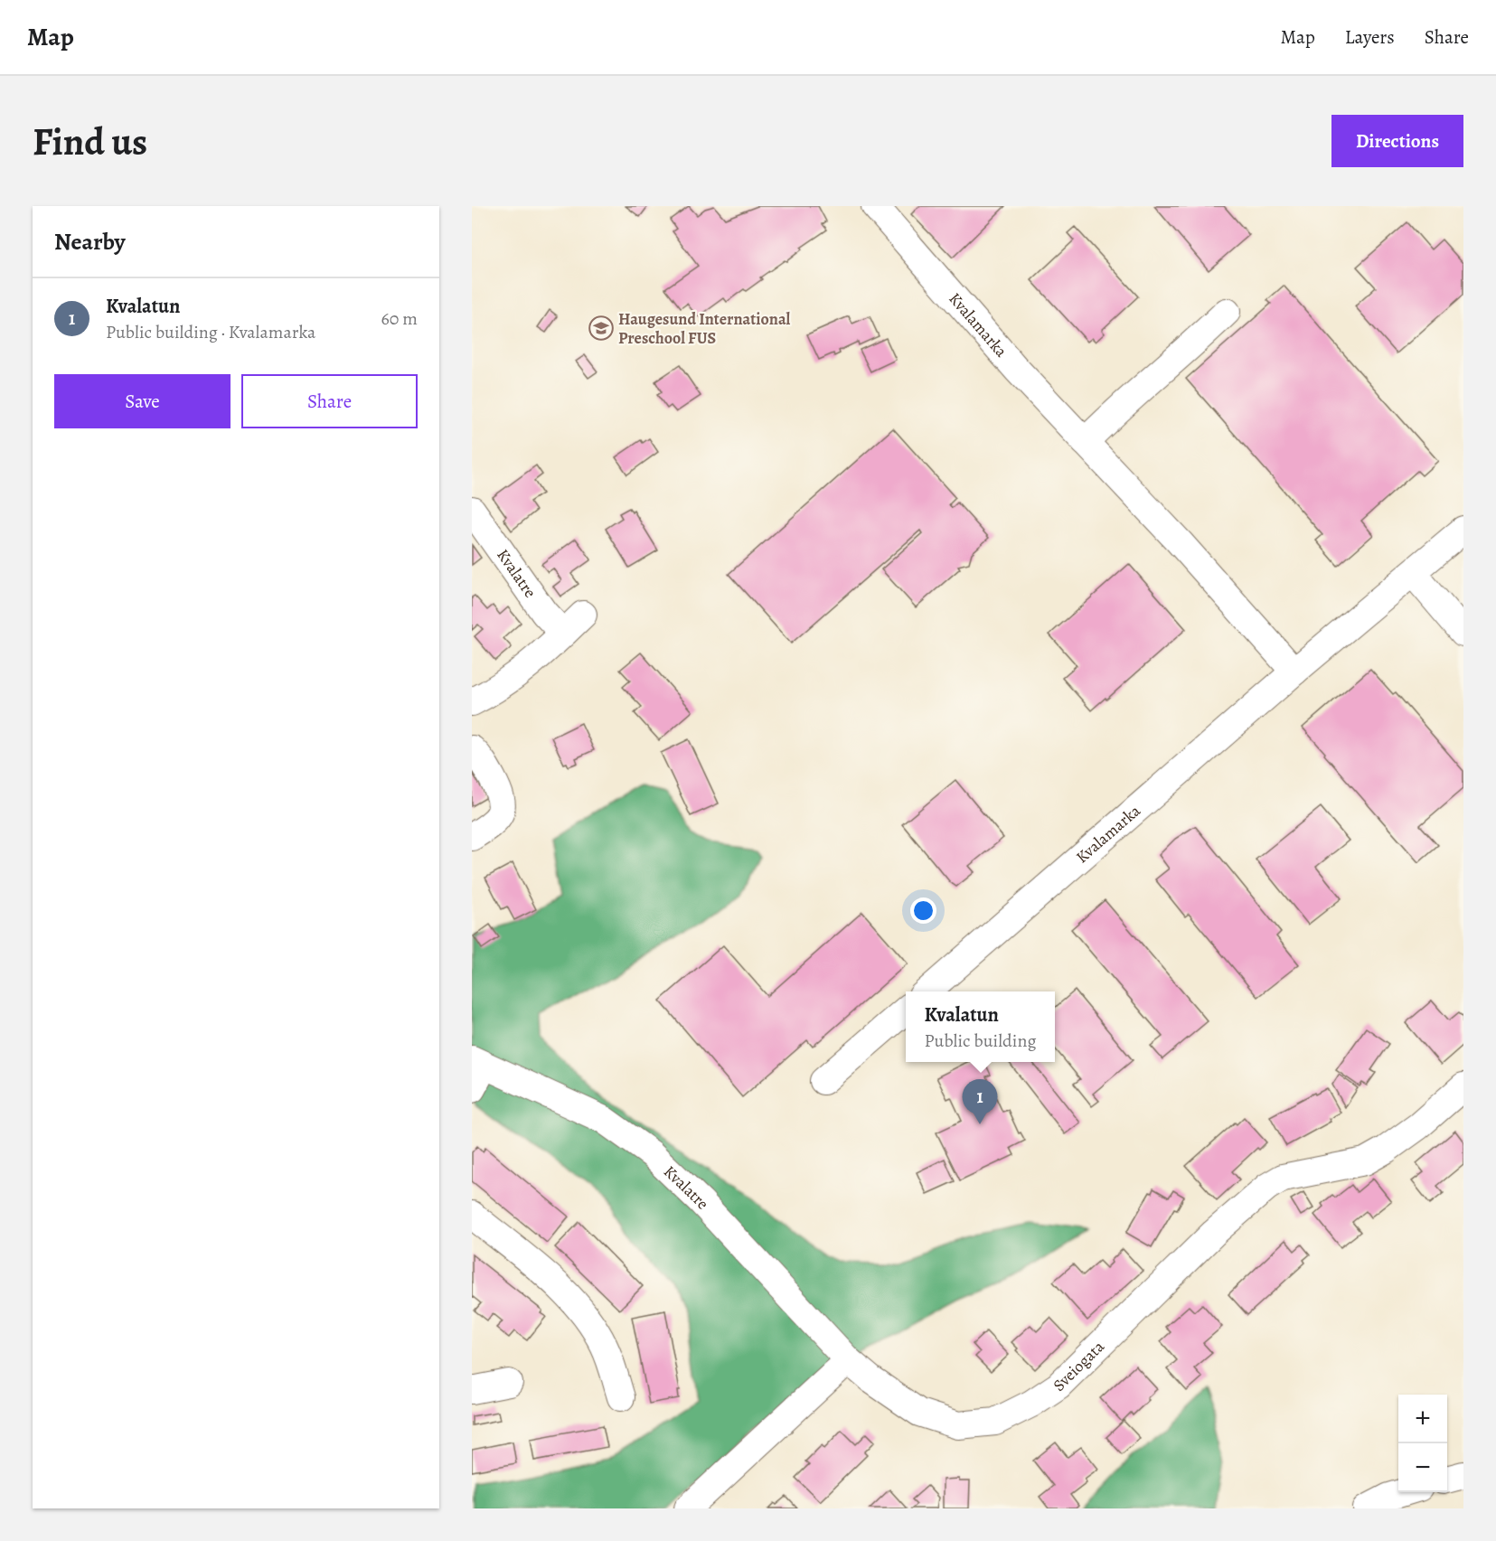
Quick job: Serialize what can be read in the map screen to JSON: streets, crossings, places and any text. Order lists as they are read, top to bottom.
{
  "streets": {
    "street": ["Kvalamarka", "Kvalatre", "Sveiogata"]
  },
  "crossings": [
    ["Kvalatre", "Sveiogata"]
  ],
  "places": {
    "school or university": ["Haugesund International Preschool FUS"]
  },
  "page": {
    "header": "Map",
    "nav": ["Map", "Layers", "Share"],
    "buttons": [
      "Directions",
      ["Save", "Share"]
    ],
    "title": "Find us",
    "heading": "Nearby",
    "list": [
      {
        "mark": "1",
        "name": "Kvalatun",
        "note": "Public building · Kvalamarka",
        "value": "60 m"
      }
    ],
    "popup": ["Kvalatun", "Public building"],
    "pins": "1",
    "map_buttons": ["+", "−"]
  }
}
